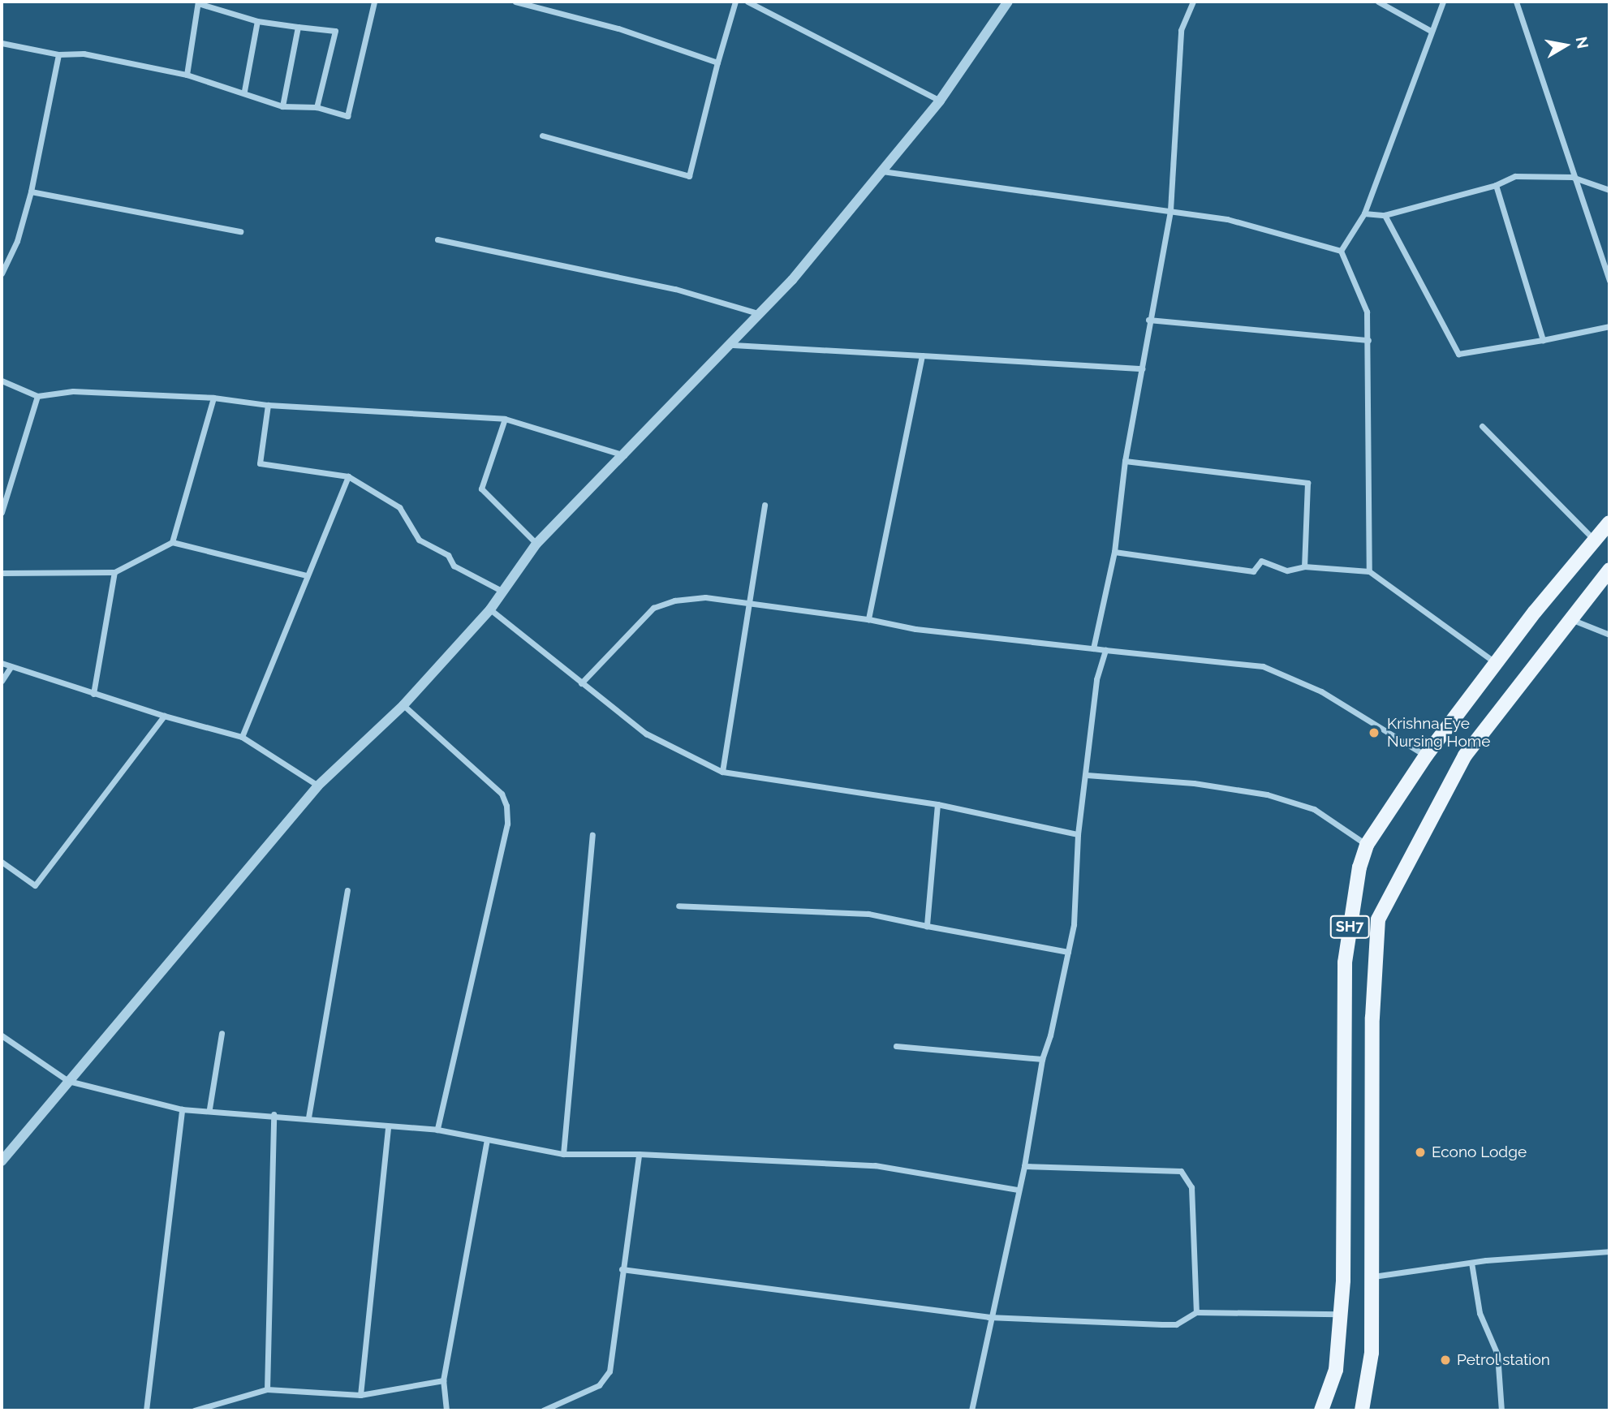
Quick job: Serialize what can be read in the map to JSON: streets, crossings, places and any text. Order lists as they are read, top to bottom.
{
  "streets": {
    "main road": ["SH7"]
  },
  "places": ["Krishna Eye Nursing Home", "Econo Lodge", "Petrol station"],
  "north": "right"
}
